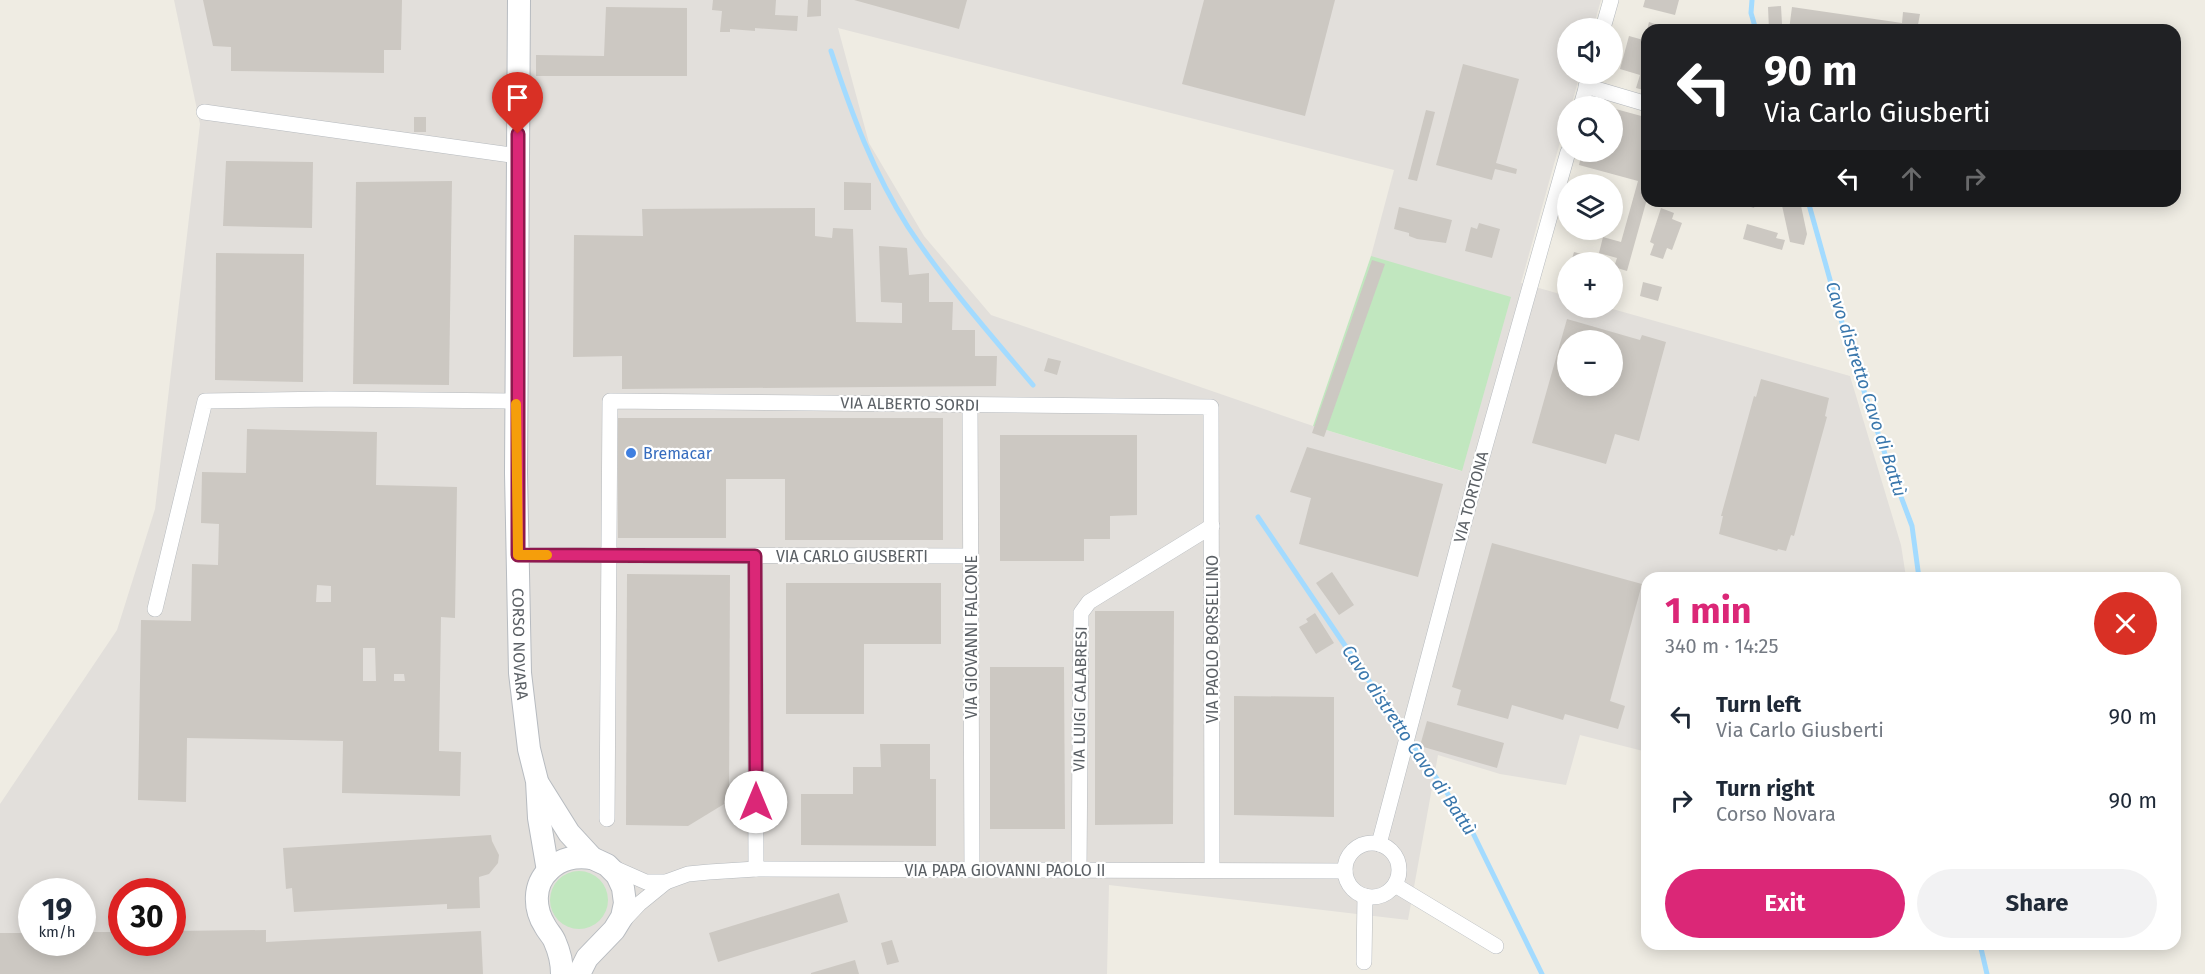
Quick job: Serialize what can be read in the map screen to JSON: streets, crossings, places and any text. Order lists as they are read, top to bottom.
{
  "streets": {
    "main road": ["CORSO NOVARA"],
    "street": [
      "VIA ALBERTO SORDI",
      "VIA TORTONA",
      "VIA CARLO GIUSBERTI",
      "VIA GIOVANNI FALCONE",
      "VIA PAOLO BORSELLINO",
      "VIA LUIGI CALABRESI",
      "VIA PAPA GIOVANNI PAOLO II"
    ]
  },
  "crossings": [
    ["VIA ALBERTO SORDI", "VIA CARLO GIUSBERTI"],
    ["VIA ALBERTO SORDI", "VIA GIOVANNI FALCONE"],
    ["VIA ALBERTO SORDI", "VIA PAOLO BORSELLINO"],
    ["VIA TORTONA", "VIA PAPA GIOVANNI PAOLO II"],
    ["VIA CARLO GIUSBERTI", "VIA GIOVANNI FALCONE"],
    ["VIA CARLO GIUSBERTI", "CORSO NOVARA"],
    ["VIA GIOVANNI FALCONE", "VIA PAPA GIOVANNI PAOLO II"],
    ["VIA PAOLO BORSELLINO", "VIA LUIGI CALABRESI"],
    ["VIA PAOLO BORSELLINO", "VIA PAPA GIOVANNI PAOLO II"],
    ["CORSO NOVARA", "VIA PAPA GIOVANNI PAOLO II"],
    ["VIA LUIGI CALABRESI", "VIA PAPA GIOVANNI PAOLO II"]
  ],
  "water": ["Cavo distretto Cavo di Battù"],
  "places": ["Bremacar"],
  "page": {
    "map_buttons": ["+", "−"],
    "turn": ["90 m", "Via Carlo Giusberti"],
    "heading": ["1 min", "340 m · 14:25"],
    "list": [
      {
        "name": "Turn left",
        "note": "Via Carlo Giusberti",
        "value": "90 m"
      },
      {
        "name": "Turn right",
        "note": "Corso Novara",
        "value": "90 m"
      }
    ],
    "buttons": ["Exit", "Share"],
    "speed": "19 km/h",
    "limit": "30"
  }
}
